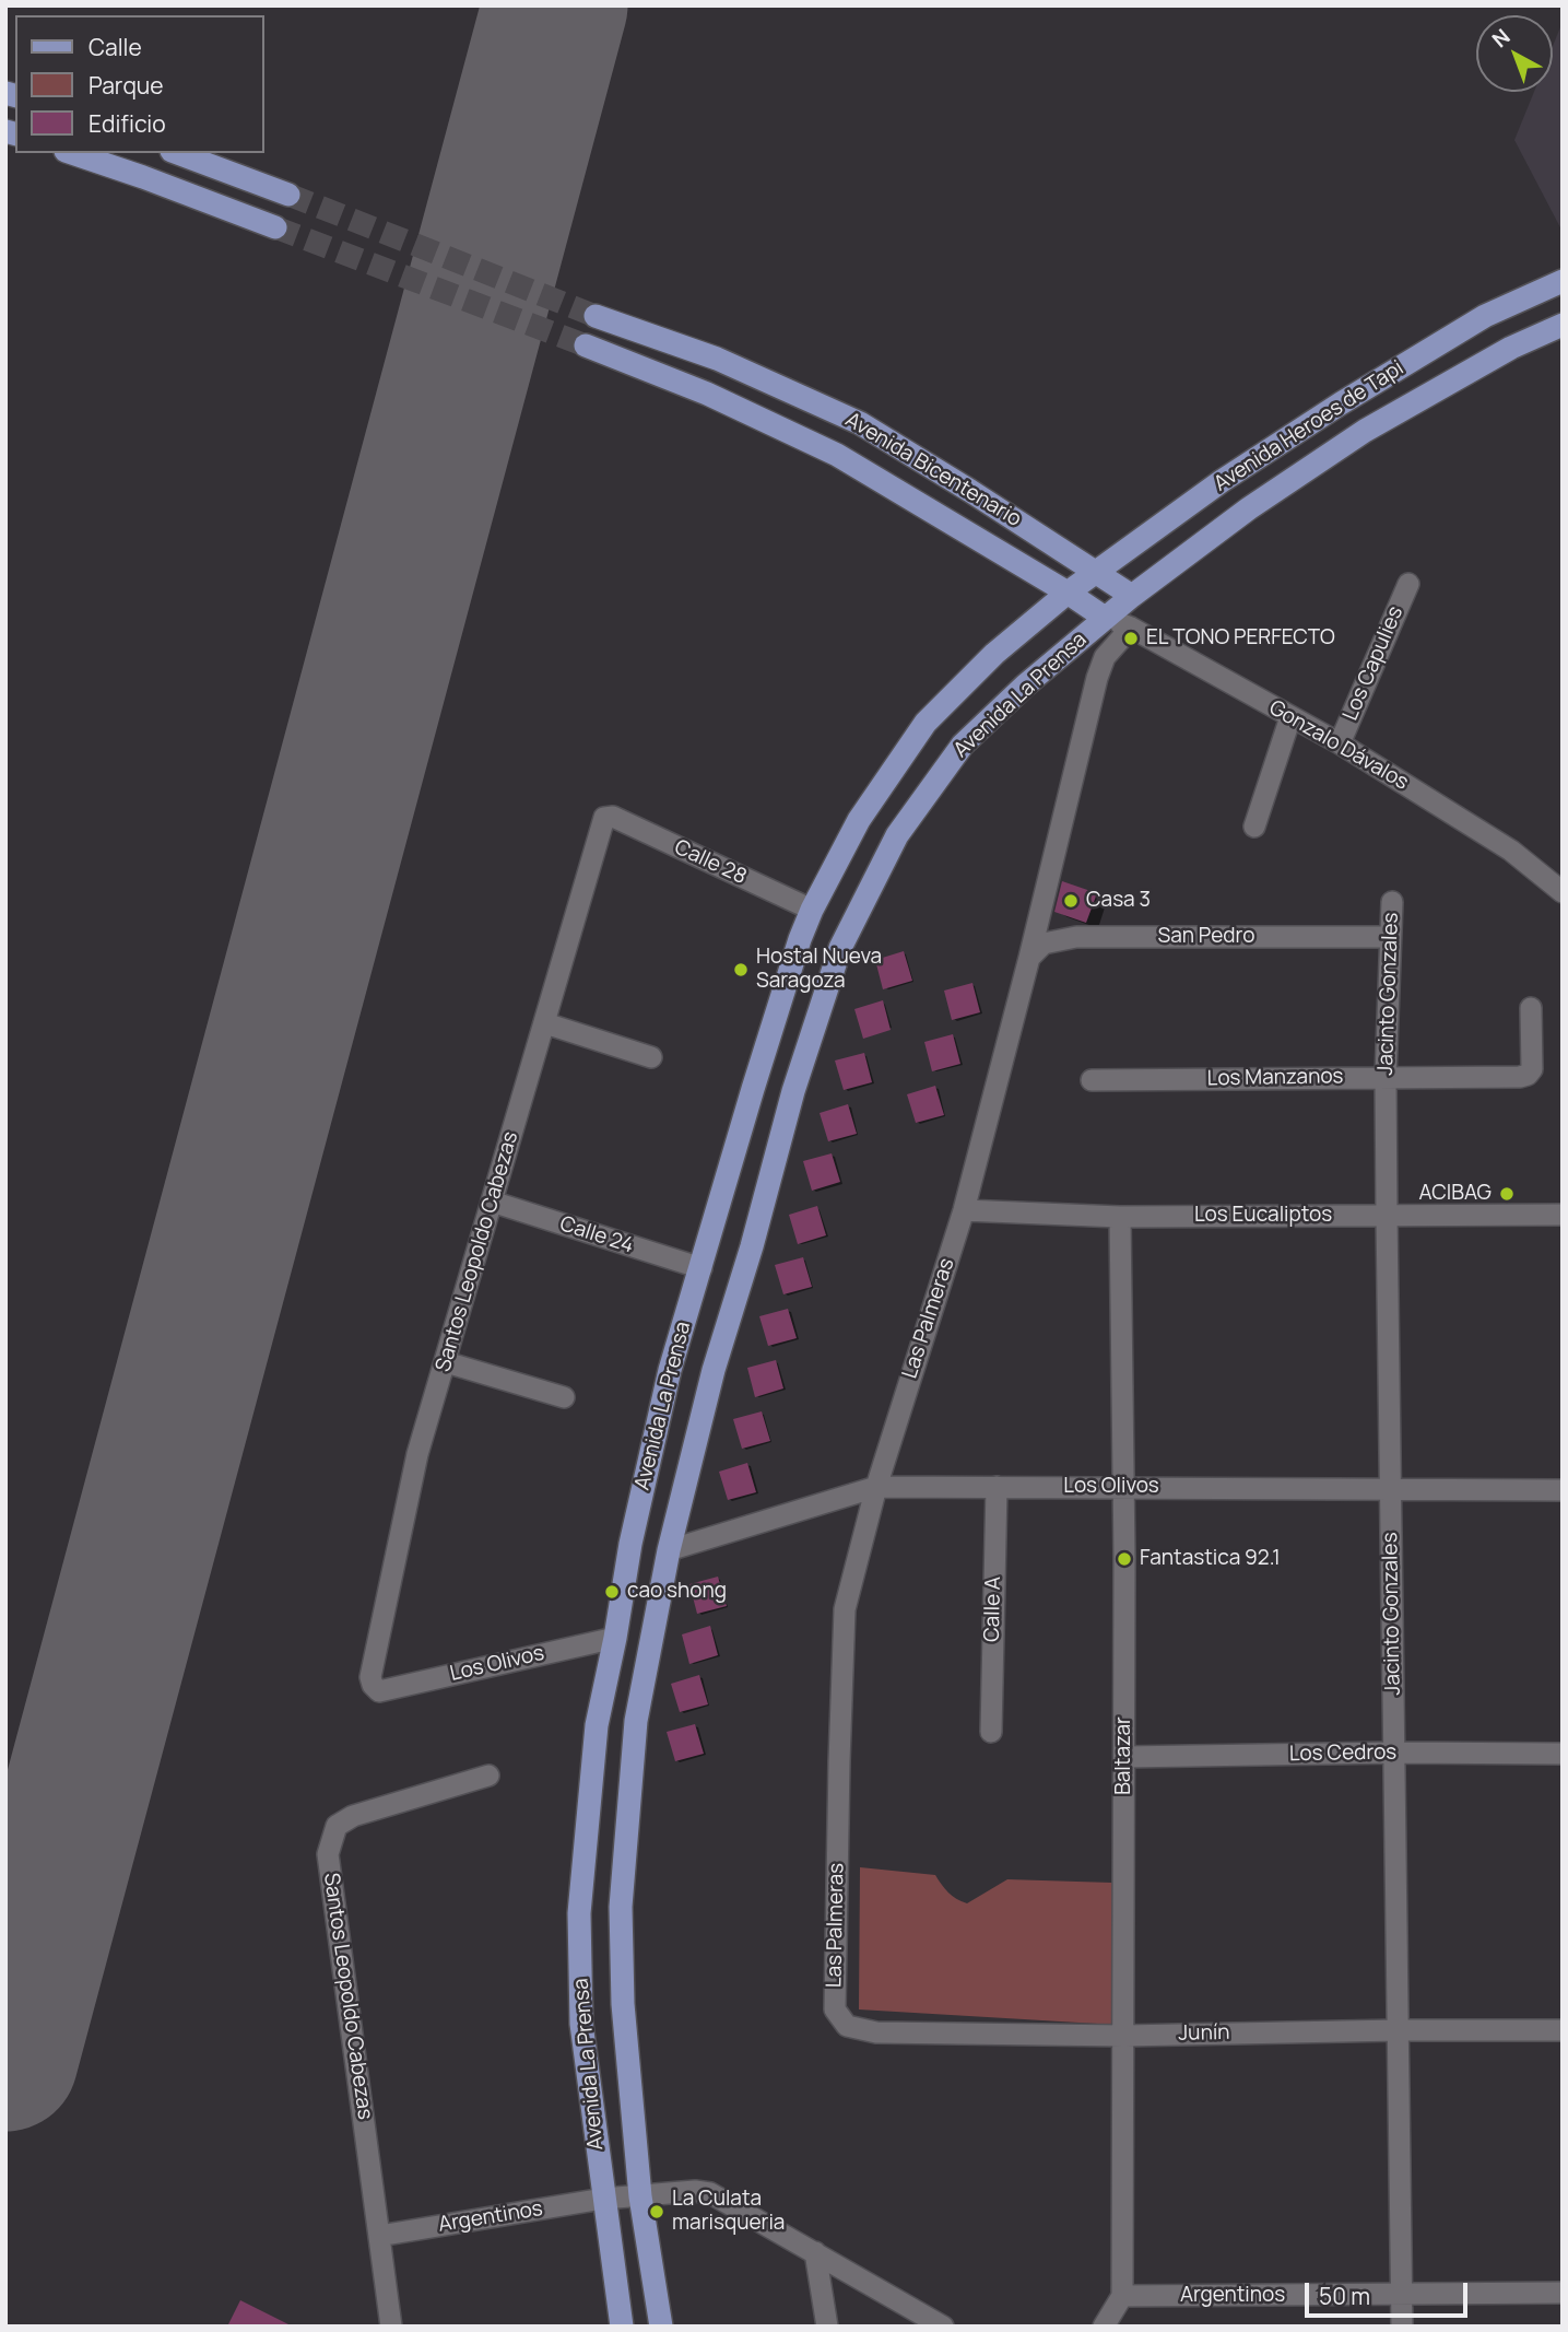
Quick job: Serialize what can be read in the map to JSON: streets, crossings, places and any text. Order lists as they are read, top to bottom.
{
  "streets": {
    "main road": ["Avenida Heroes de Tapi", "Avenida Bicentenario", "Avenida La Prensa"],
    "street": [
      "Los Capulies",
      "Gonzalo Dávalos",
      "Calle 28",
      "San Pedro",
      "Jacinto Gonzales",
      "Los Manzanos",
      "Los Eucaliptos",
      "Calle 24",
      "Santos Leopoldo Cabezas",
      "Las Palmeras",
      "Los Olivos",
      "Calle A",
      "Los Cedros",
      "Baltazar",
      "Junín",
      "Argentinos"
    ]
  },
  "crossings": [
    ["Avenida Heroes de Tapi", "Avenida Bicentenario"],
    ["Avenida Heroes de Tapi", "Avenida La Prensa"],
    ["Avenida Heroes de Tapi", "Gonzalo Dávalos"],
    ["Avenida Bicentenario", "Avenida La Prensa"],
    ["Avenida Bicentenario", "Gonzalo Dávalos"],
    ["Los Capulies", "Gonzalo Dávalos"],
    ["Avenida La Prensa", "Gonzalo Dávalos"],
    ["Avenida La Prensa", "Calle 28"],
    ["Avenida La Prensa", "Calle 24"],
    ["Avenida La Prensa", "Los Olivos"],
    ["Avenida La Prensa", "Argentinos"],
    ["Gonzalo Dávalos", "Las Palmeras"],
    ["Calle 28", "Santos Leopoldo Cabezas"],
    ["San Pedro", "Jacinto Gonzales"],
    ["San Pedro", "Las Palmeras"],
    ["Jacinto Gonzales", "Los Manzanos"],
    ["Jacinto Gonzales", "Los Eucaliptos"],
    ["Jacinto Gonzales", "Los Olivos"],
    ["Jacinto Gonzales", "Los Cedros"],
    ["Jacinto Gonzales", "Junín"],
    ["Jacinto Gonzales", "Argentinos"],
    ["Los Eucaliptos", "Las Palmeras"],
    ["Los Eucaliptos", "Baltazar"],
    ["Calle 24", "Santos Leopoldo Cabezas"],
    ["Santos Leopoldo Cabezas", "Los Olivos"],
    ["Santos Leopoldo Cabezas", "Argentinos"],
    ["Las Palmeras", "Los Olivos"],
    ["Las Palmeras", "Junín"],
    ["Los Olivos", "Calle A"],
    ["Los Olivos", "Baltazar"],
    ["Los Cedros", "Baltazar"],
    ["Baltazar", "Junín"],
    ["Baltazar", "Argentinos"]
  ],
  "places": [
    "EL TONO PERFECTO",
    "Casa 3",
    "Hostal Nueva Saragoza",
    "ACIBAG",
    "Fantastica 92.1",
    "cao shong",
    "La Culata marisqueria"
  ],
  "legend": ["Calle", "Parque", "Edificio"],
  "scale_bar": "50 m",
  "north": "top left"
}
